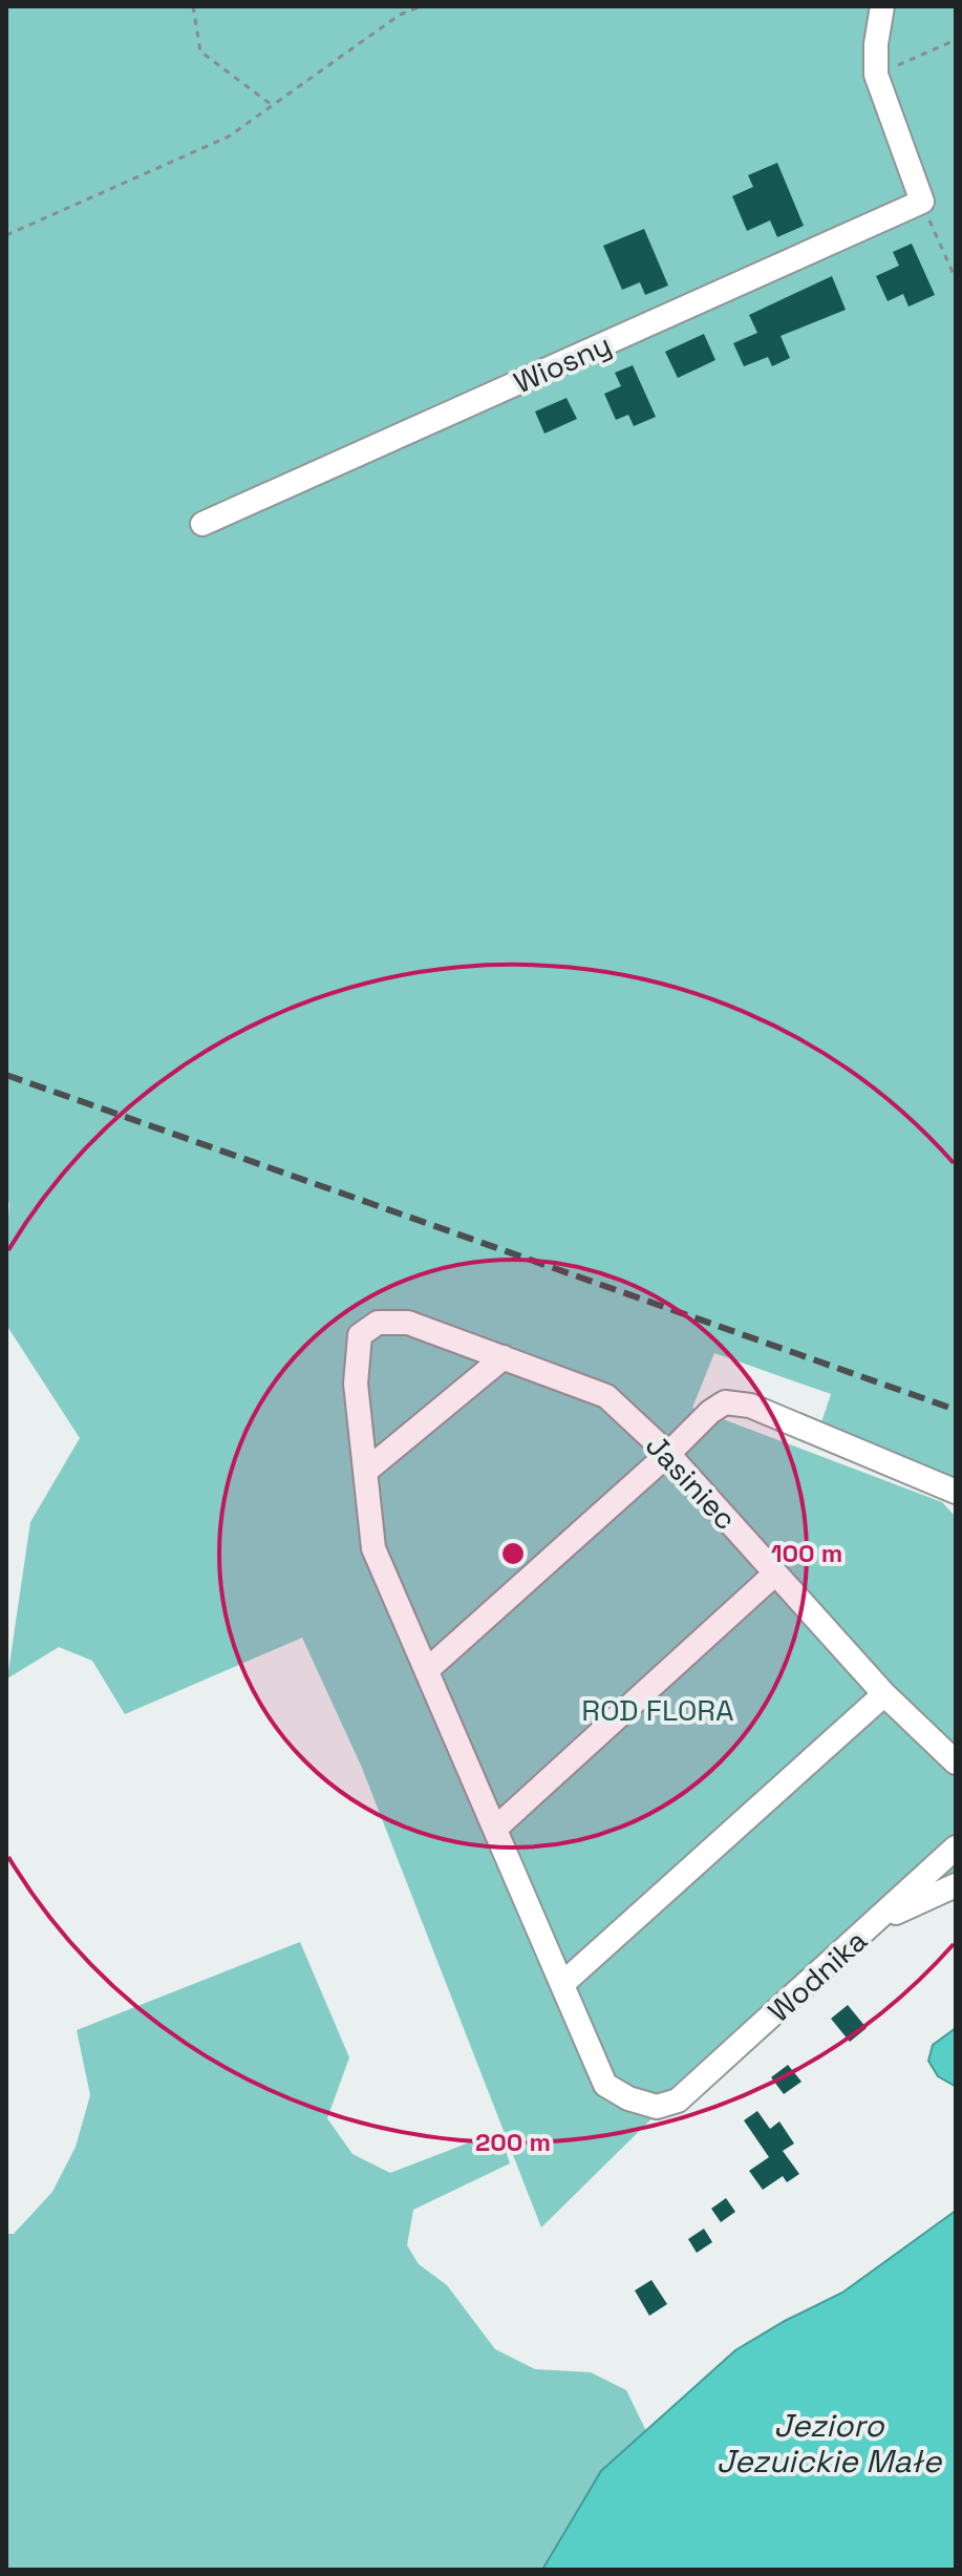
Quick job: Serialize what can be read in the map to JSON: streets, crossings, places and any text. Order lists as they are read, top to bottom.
{
  "streets": {
    "street": ["Wiosny", "Jasiniec", "Wodnika"]
  },
  "water": ["Jezioro Jezuickie Małe"],
  "parks": ["ROD FLORA"],
  "rings": ["100 m", "200 m"]
}
